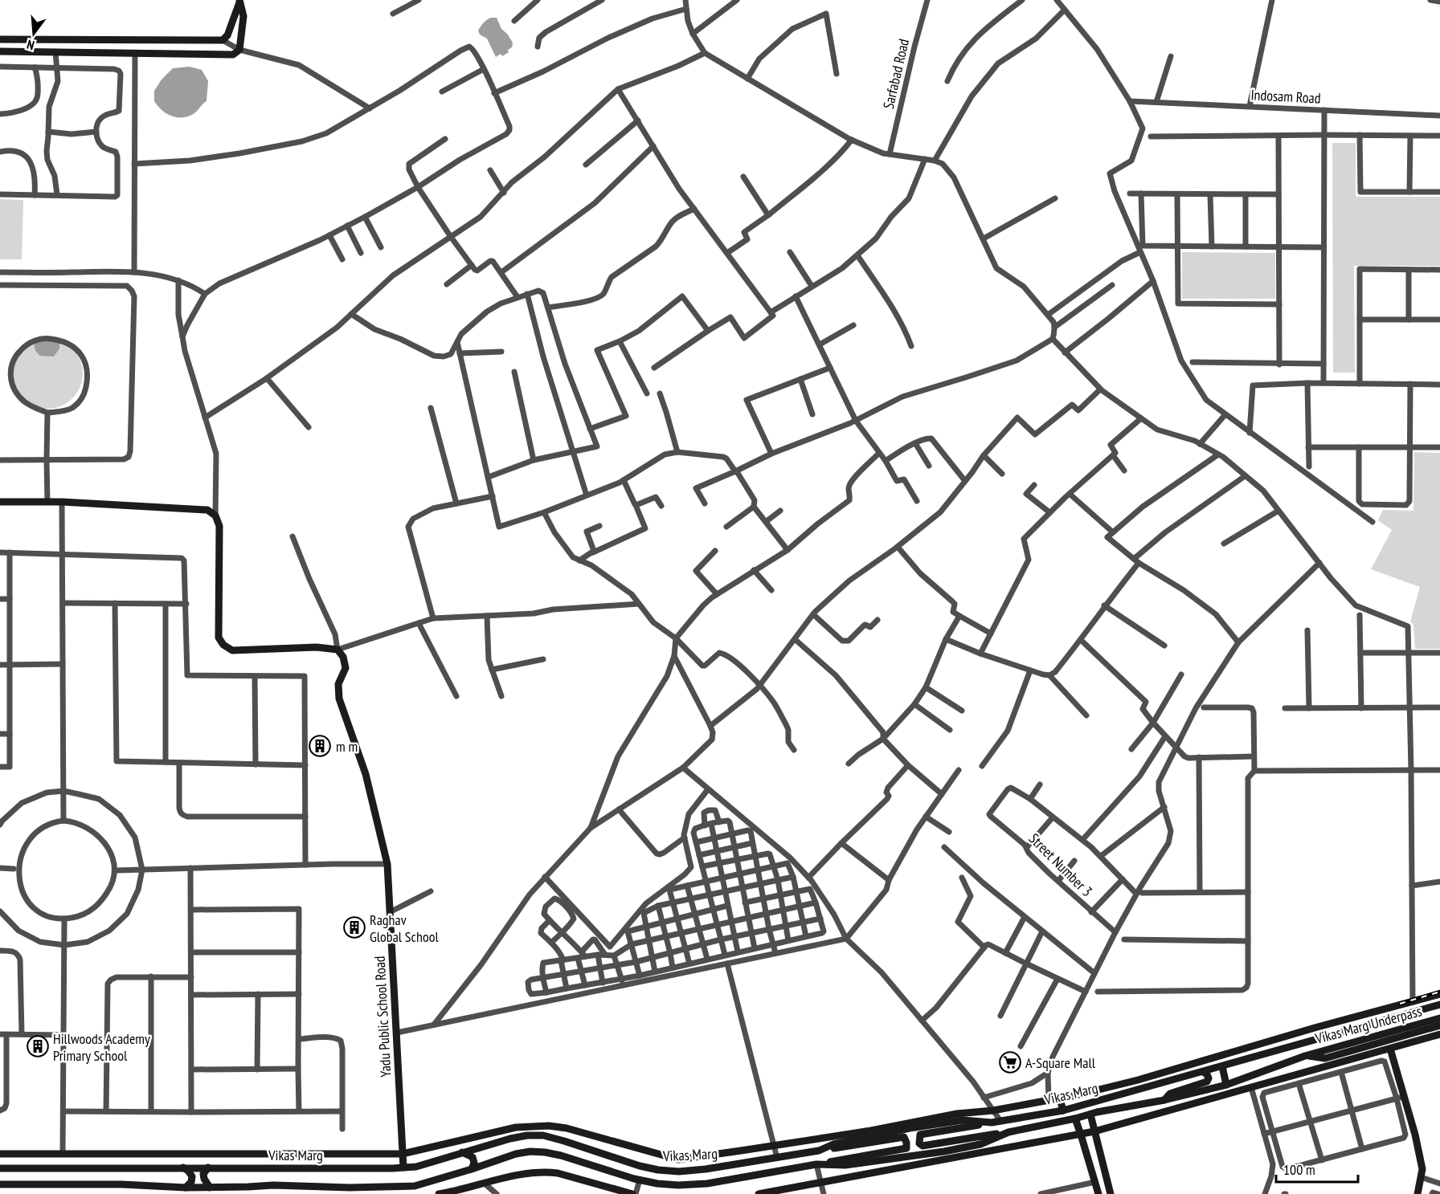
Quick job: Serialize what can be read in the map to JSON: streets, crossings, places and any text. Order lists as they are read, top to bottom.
{
  "streets": {
    "street": [
      "Sarfabad Road",
      "Indosam Road",
      "Street Number 3",
      "Yadu Public School Road",
      "Vikas Marg Underpass",
      "Vikas Marg"
    ]
  },
  "crossings": [
    ["Yadu Public School Road", "Vikas Marg"],
    ["Vikas Marg Underpass", "Vikas Marg"]
  ],
  "places": {
    "building": ["m m", "Raghav Global School", "Hillwoods Academy Primary School"],
    "supermarket": ["A-Square Mall"]
  },
  "scale_bar": "100 m",
  "north": "bottom"
}
